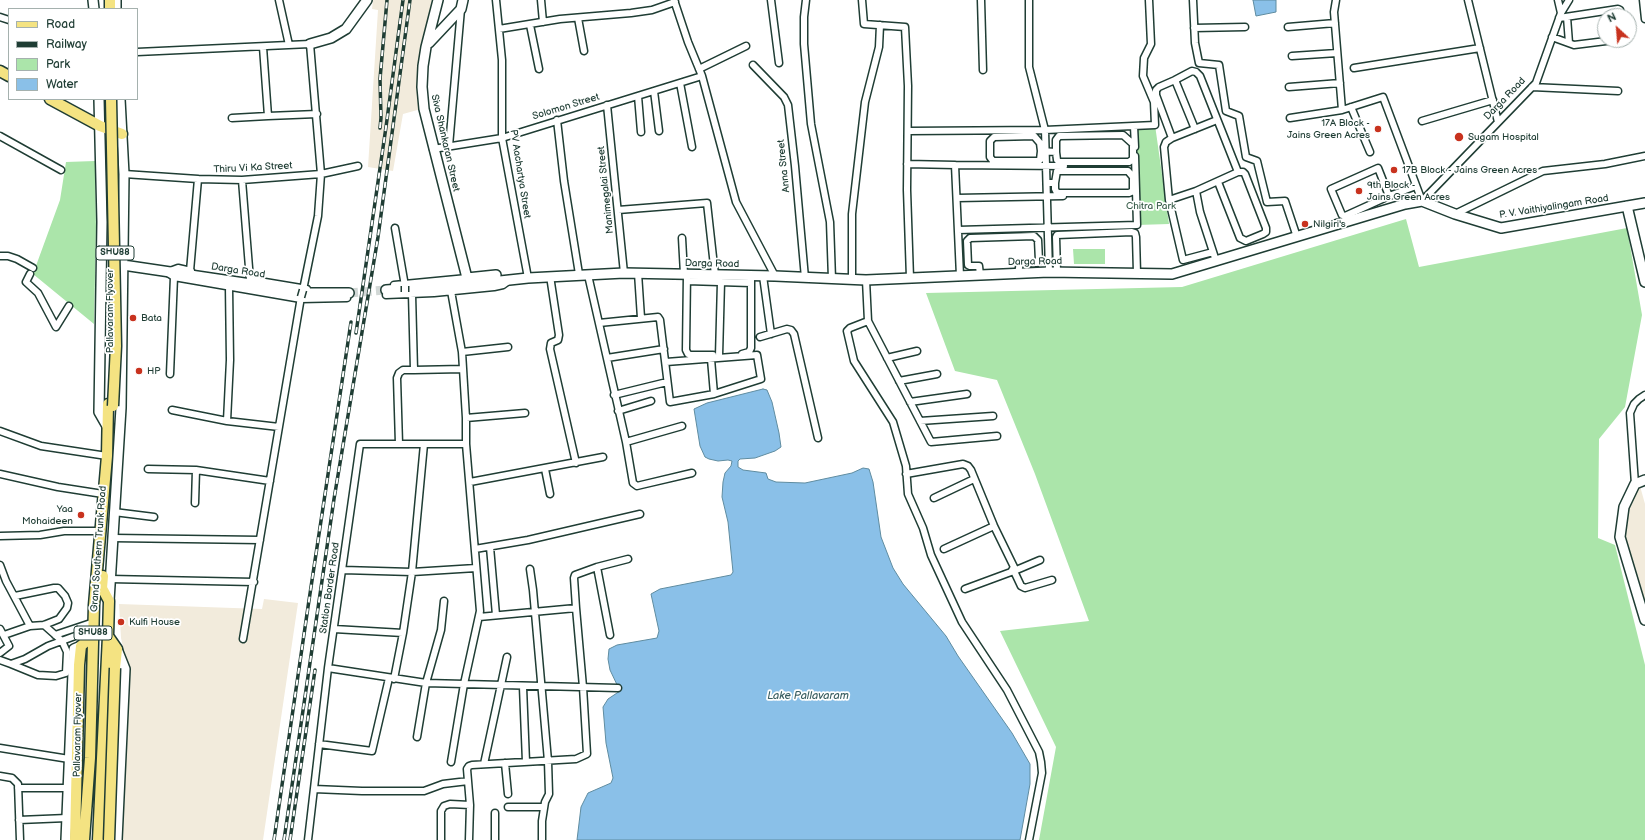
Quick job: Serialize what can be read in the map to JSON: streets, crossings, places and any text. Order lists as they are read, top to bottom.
{
  "streets": {
    "main road": ["SHU88", "Pallavaram Flyover", "Grand Southern Trunk Road"],
    "street": [
      "Darga Road",
      "Solomon Street",
      "Siva Shankaran Street",
      "Anna Street",
      "Thiru Vi Ka Street",
      "PV Aachartya Street",
      "Manimegalai Street",
      "P. V. Vaithiyalingam Road",
      "Station Border Road"
    ]
  },
  "crossings": [
    ["Darga Road", "Anna Street"],
    ["Darga Road", "PV Aachartya Street"],
    ["Darga Road", "Manimegalai Street"],
    ["Darga Road", "P. V. Vaithiyalingam Road"],
    ["Solomon Street", "Siva Shankaran Street"],
    ["Solomon Street", "PV Aachartya Street"],
    ["Solomon Street", "Manimegalai Street"],
    ["SHU88", "Pallavaram Flyover"],
    ["SHU88", "Grand Southern Trunk Road"],
    ["Pallavaram Flyover", "Grand Southern Trunk Road"]
  ],
  "water": ["Lake Pallavaram"],
  "parks": ["Chitra Park"],
  "places": [
    "17A Block - Jains Green Acres",
    "Sugam Hospital",
    "17B Block - Jains Green Acres",
    "9th Block - Jains Green Acres",
    "Nilgiri's",
    "Bata",
    "HP",
    "Yaa Mohaideen",
    "Kulfi House"
  ],
  "legend": [
    "Road",
    "Railway",
    "Park",
    "Water"
  ],
  "north": "top left"
}
